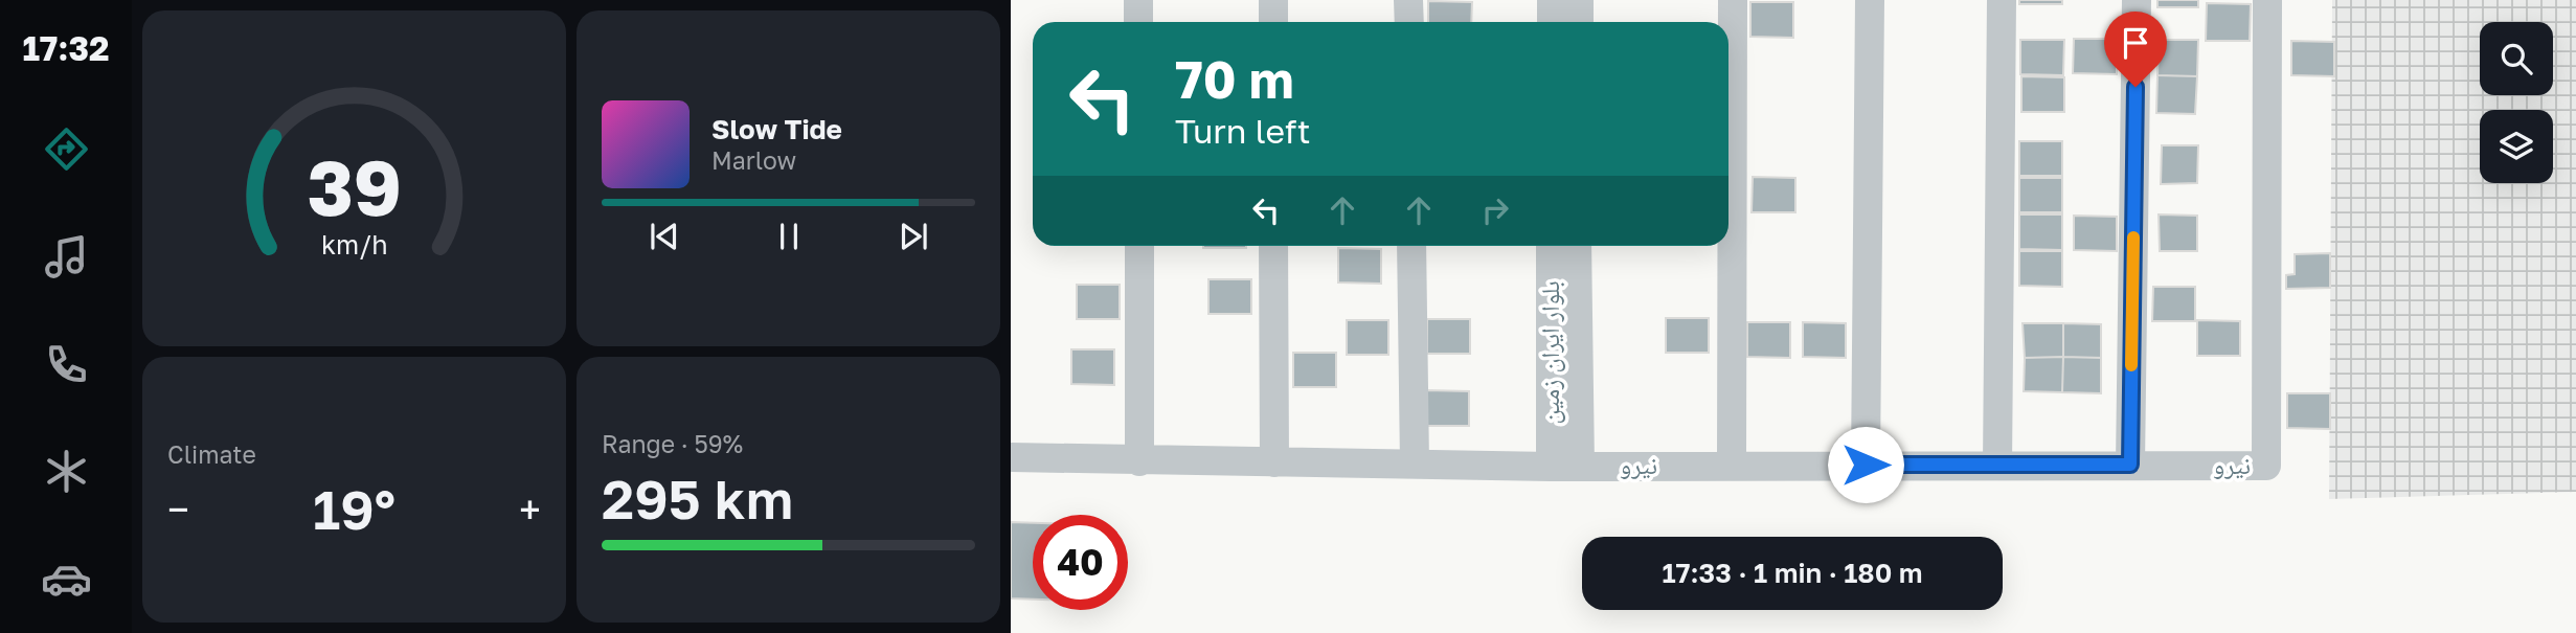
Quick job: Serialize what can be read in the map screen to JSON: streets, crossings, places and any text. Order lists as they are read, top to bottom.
{
  "streets": {
    "street": ["بلوار ایران زمین", "نیرو"]
  },
  "crossings": [
    ["بلوار ایران زمین", "نیرو"]
  ],
  "page": {
    "tabs": "17:32",
    "turn": ["70 m", "Turn left"],
    "song": ["Slow Tide", "Marlow"],
    "tile": [
      "Climate",
      ["Range · 59%", "295 km"]
    ],
    "heat": ["−", "19°", "+"],
    "limit": "40",
    "trip": "17:33 · 1 min · 180 m",
    "gauge": ["39", "km/h"]
  }
}
